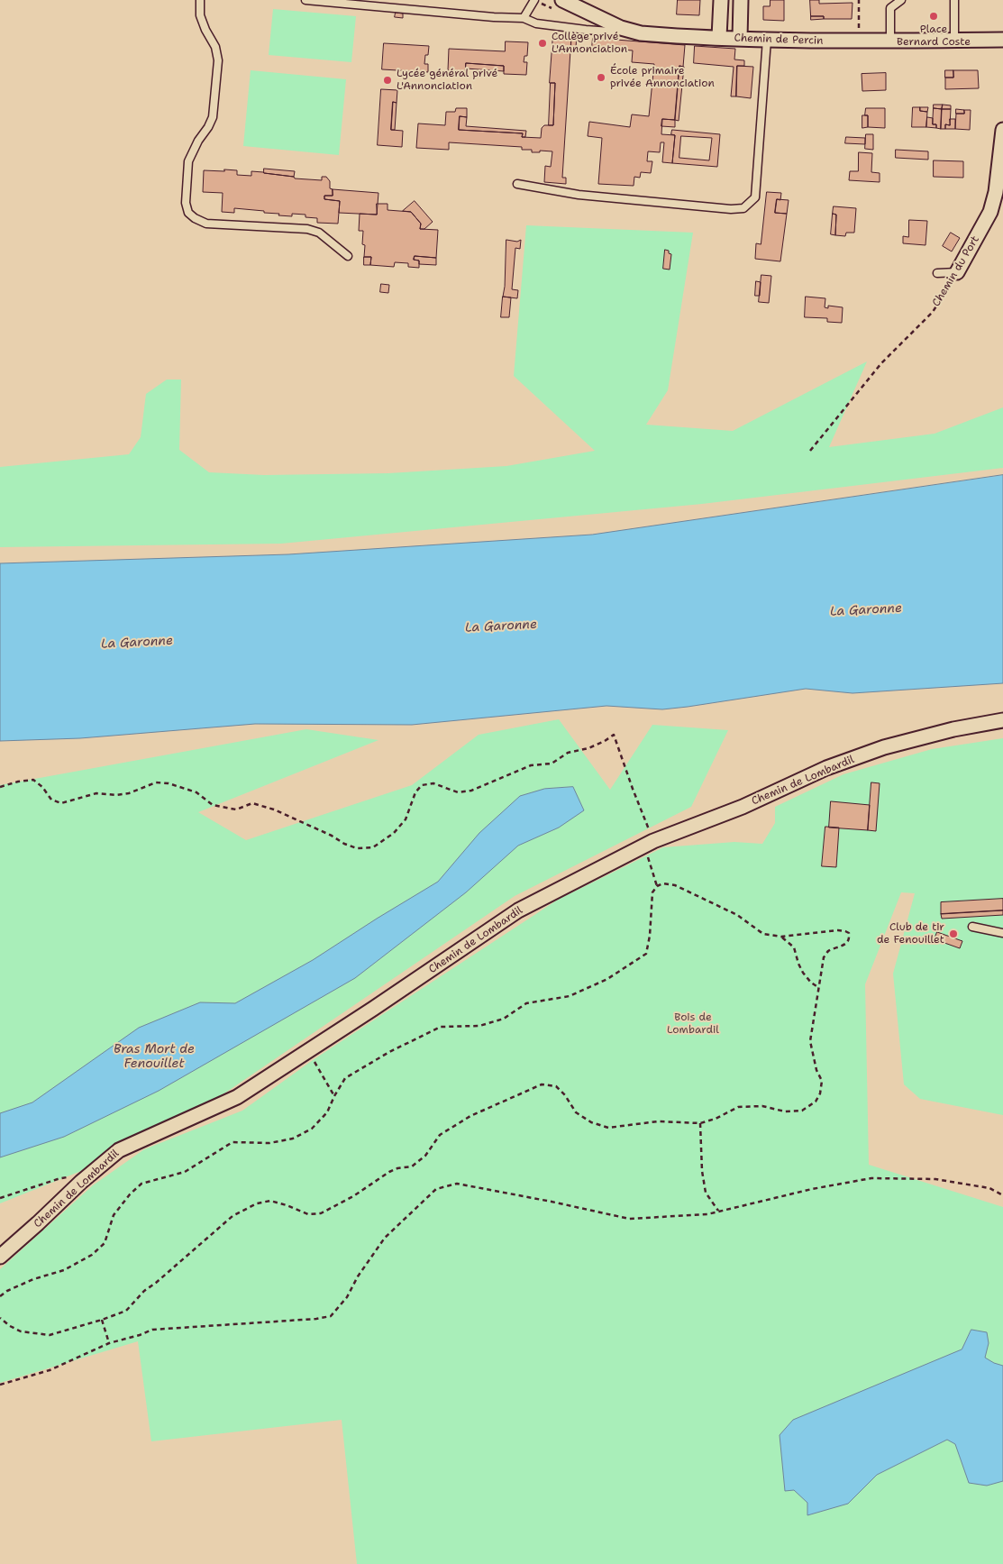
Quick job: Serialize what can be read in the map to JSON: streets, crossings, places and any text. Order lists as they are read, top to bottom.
{
  "streets": {
    "street": ["Chemin de Percin", "Chemin du Port", "Chemin de Lombardil"]
  },
  "water": ["La Garonne", "Bras Mort de Fenouillet"],
  "parks": ["Bois de Lombardil"],
  "places": [
    "Place Bernard Coste",
    "Collège privé L'Annonciation",
    "École primaire privée Annonciation",
    "Lycée général privé L'Annonciation",
    "Club de tir de Fenouillet"
  ]
}
